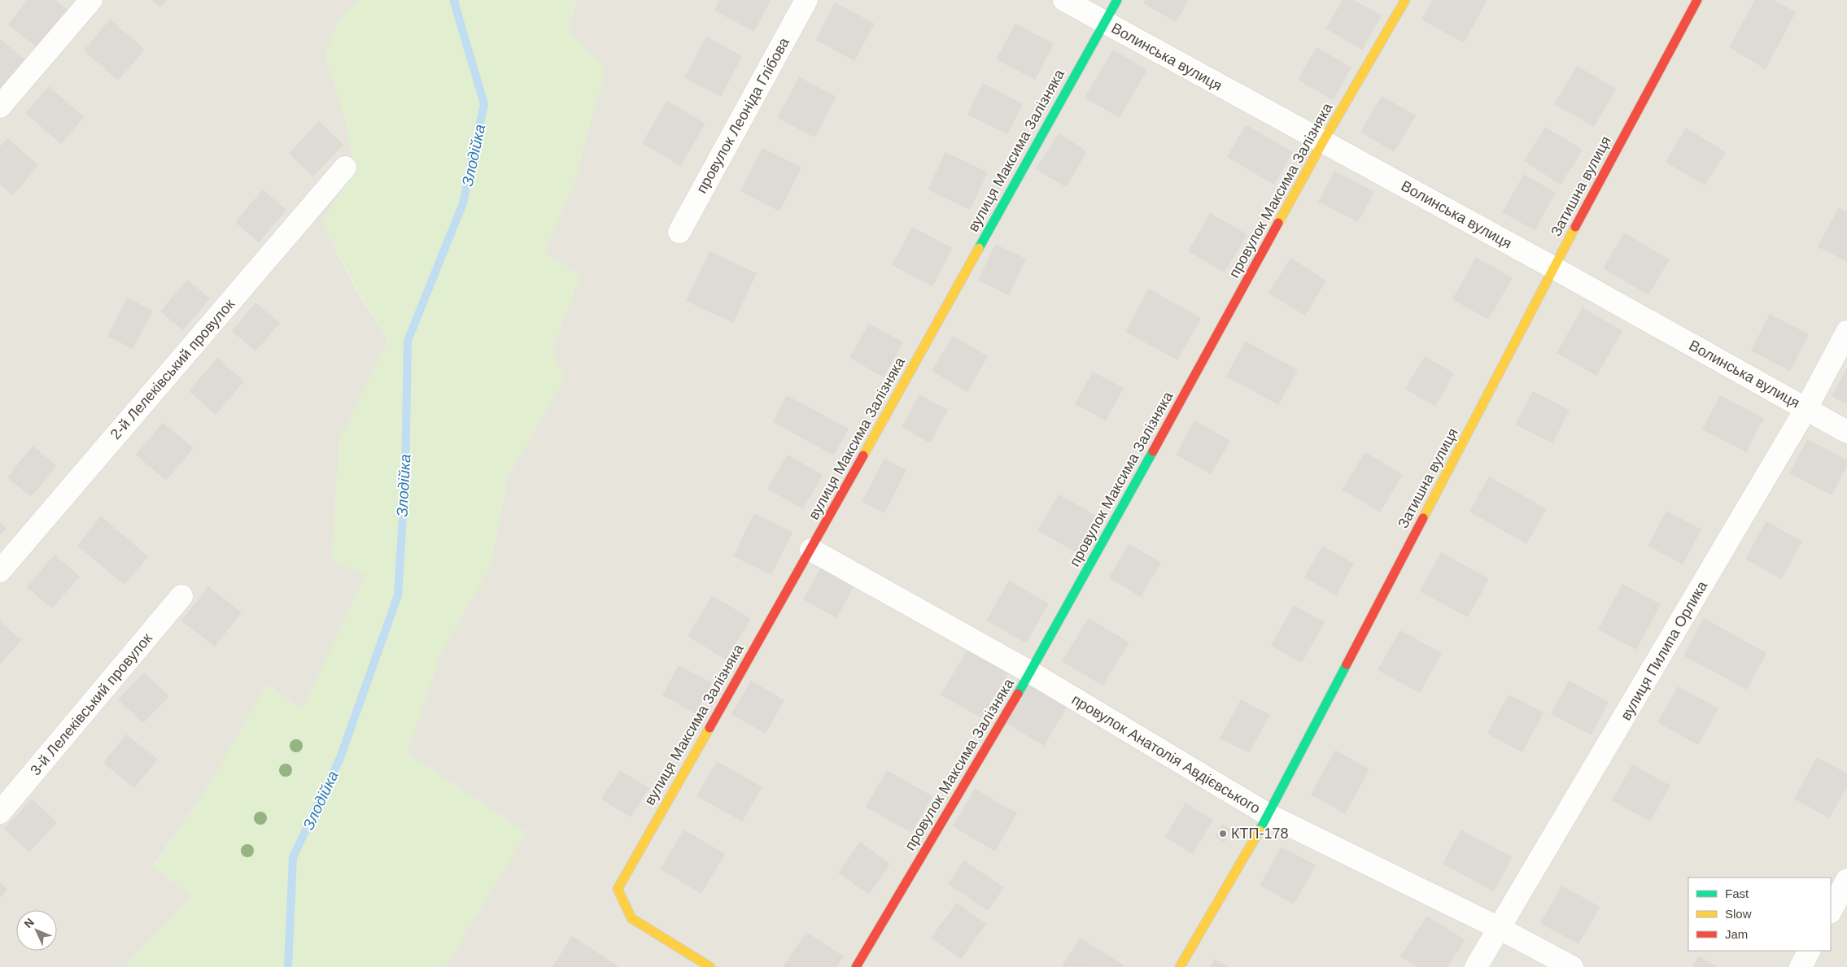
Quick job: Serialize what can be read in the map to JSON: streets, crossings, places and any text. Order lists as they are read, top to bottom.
{
  "streets": {
    "street": [
      "Волинська вулиця",
      "провулок Леоніда Глібова",
      "вулиця Максима Залізняка",
      "Затишна вулиця",
      "провулок Максима Залізняка",
      "2-й Лелеківський провулок",
      "вулиця Пилипа Орлика",
      "3-й Лелеківський провулок",
      "провулок Анатолія Авдієвського"
    ]
  },
  "crossings": [
    ["Волинська вулиця", "вулиця Максима Залізняка"],
    ["Волинська вулиця", "Затишна вулиця"],
    ["Волинська вулиця", "провулок Максима Залізняка"],
    ["Волинська вулиця", "вулиця Пилипа Орлика"],
    ["вулиця Максима Залізняка", "провулок Анатолія Авдієвського"],
    ["Затишна вулиця", "провулок Анатолія Авдієвського"],
    ["провулок Максима Залізняка", "провулок Анатолія Авдієвського"],
    ["вулиця Пилипа Орлика", "провулок Анатолія Авдієвського"]
  ],
  "water": ["Злодійка"],
  "places": ["КТП-178"],
  "legend": ["Fast", "Slow", "Jam"],
  "north": "top left"
}
